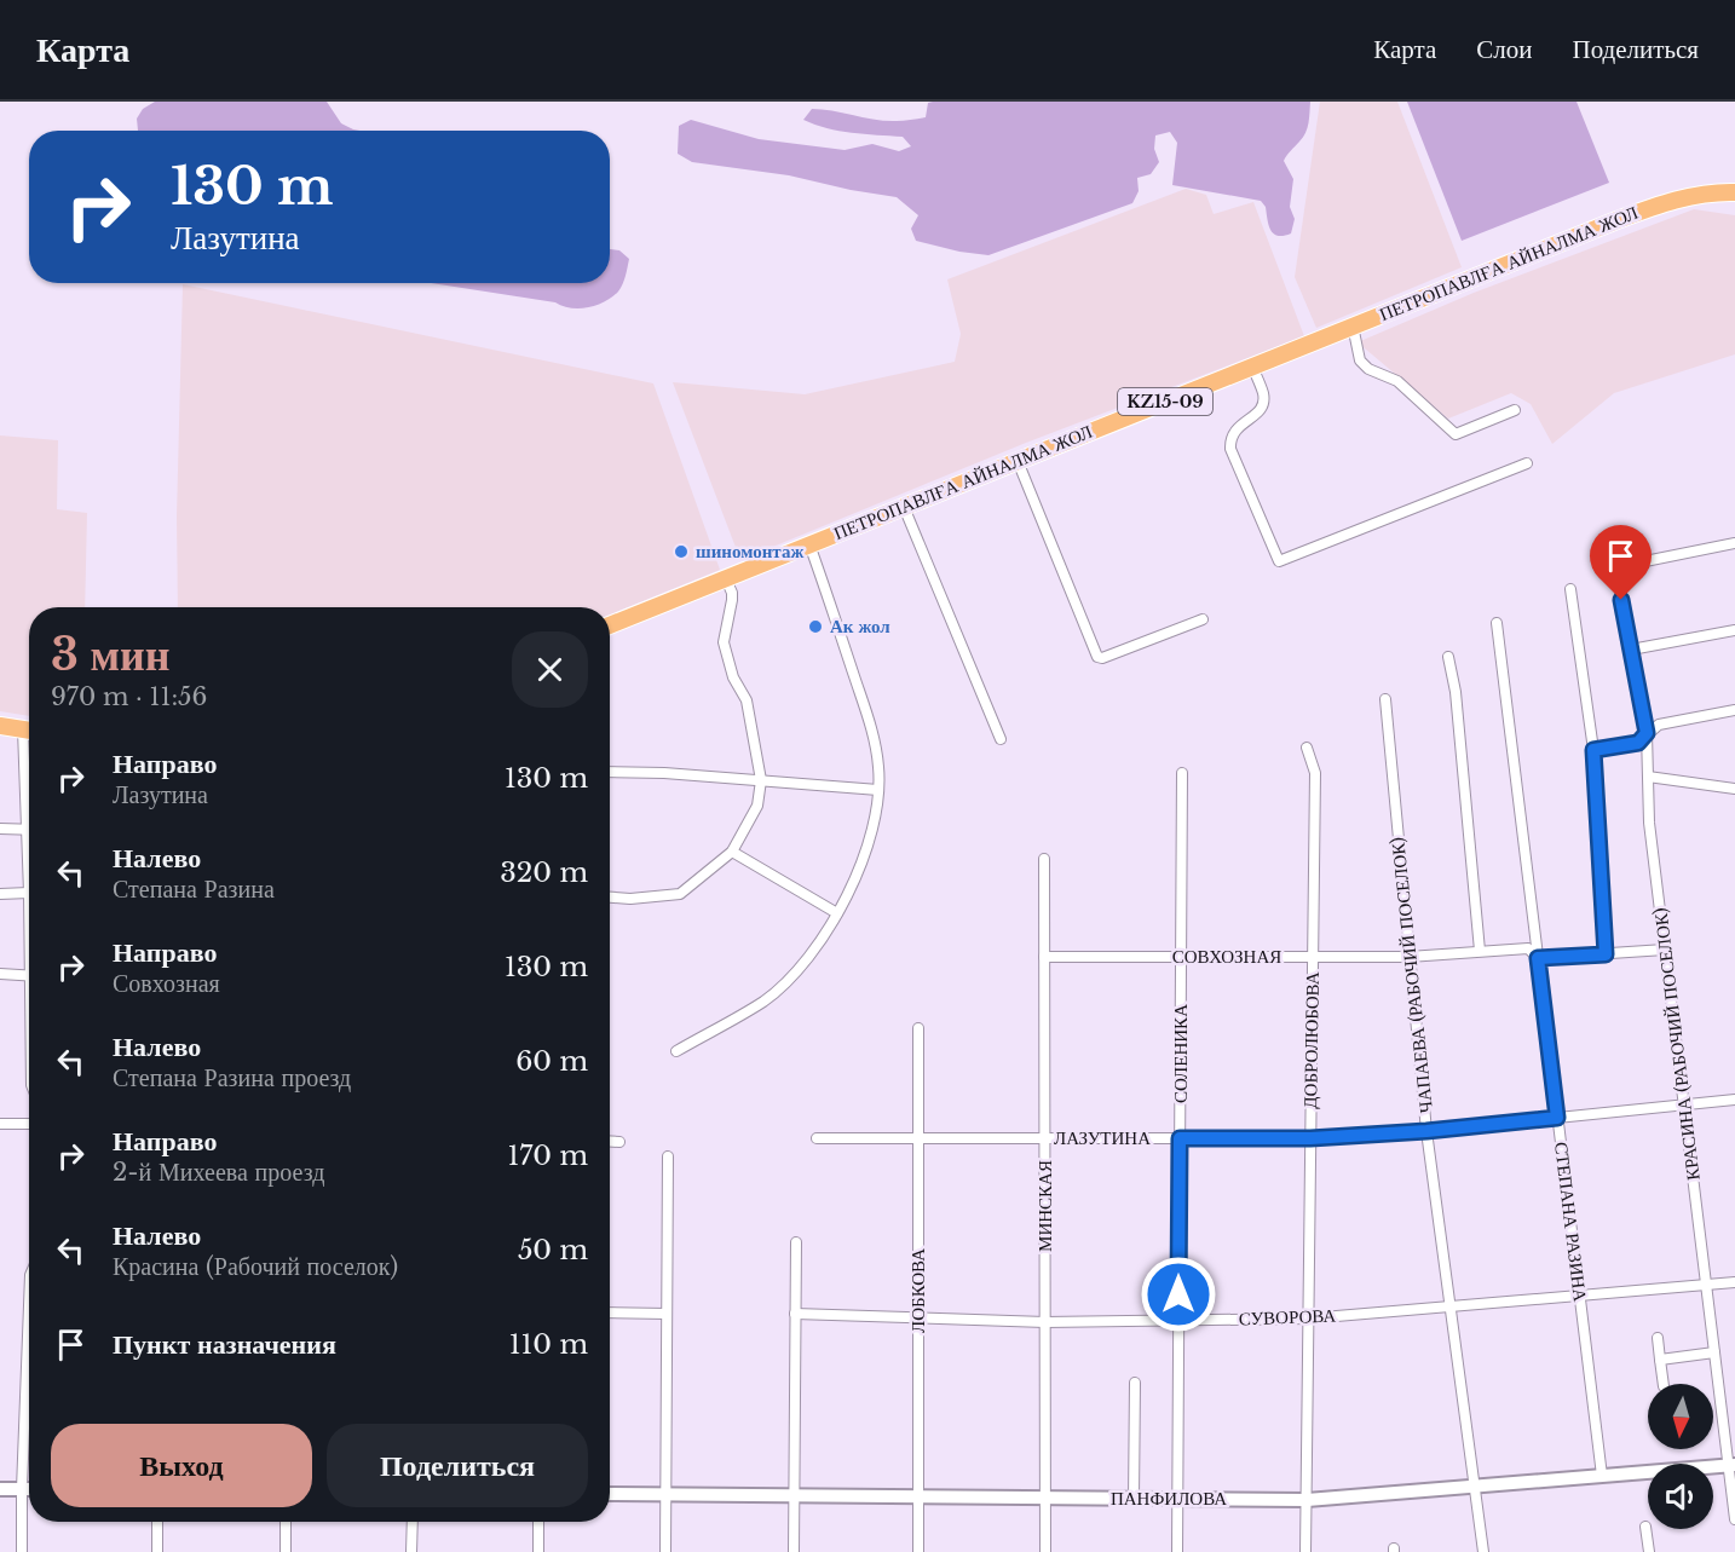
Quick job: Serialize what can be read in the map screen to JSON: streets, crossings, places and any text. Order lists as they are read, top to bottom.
{
  "streets": {
    "highway": ["ПЕТРОПАВЛҒА АЙНАЛМА ЖОЛ", "KZ15-09"],
    "street": [
      "СОВХОЗНАЯ",
      "ЧАПАЕВА (РАБОЧИЙ ПОСЕЛОК)",
      "ДОБРОЛЮБОВА",
      "КРАСИНА (РАБОЧИЙ ПОСЕЛОК)",
      "СОЛЕНИКА",
      "ЛАЗУТИНА",
      "МИНСКАЯ",
      "СТЕПАНА РАЗИНА",
      "ЛОБКОВА",
      "СУВОРОВА",
      "ПАНФИЛОВА"
    ]
  },
  "crossings": [
    ["СОВХОЗНАЯ", "ЧАПАЕВА (РАБОЧИЙ ПОСЕЛОК)"],
    ["СОВХОЗНАЯ", "ДОБРОЛЮБОВА"],
    ["СОВХОЗНАЯ", "КРАСИНА (РАБОЧИЙ ПОСЕЛОК)"],
    ["СОВХОЗНАЯ", "СОЛЕНИКА"],
    ["СОВХОЗНАЯ", "МИНСКАЯ"],
    ["СОВХОЗНАЯ", "СТЕПАНА РАЗИНА"],
    ["ЧАПАЕВА (РАБОЧИЙ ПОСЕЛОК)", "ЛАЗУТИНА"],
    ["ЧАПАЕВА (РАБОЧИЙ ПОСЕЛОК)", "СУВОРОВА"],
    ["ЧАПАЕВА (РАБОЧИЙ ПОСЕЛОК)", "ПАНФИЛОВА"],
    ["ДОБРОЛЮБОВА", "ЛАЗУТИНА"],
    ["ДОБРОЛЮБОВА", "СУВОРОВА"],
    ["ДОБРОЛЮБОВА", "ПАНФИЛОВА"],
    ["КРАСИНА (РАБОЧИЙ ПОСЕЛОК)", "ЛАЗУТИНА"],
    ["КРАСИНА (РАБОЧИЙ ПОСЕЛОК)", "СУВОРОВА"],
    ["КРАСИНА (РАБОЧИЙ ПОСЕЛОК)", "ПАНФИЛОВА"],
    ["СОЛЕНИКА", "ЛАЗУТИНА"],
    ["СОЛЕНИКА", "СУВОРОВА"],
    ["СОЛЕНИКА", "ПАНФИЛОВА"],
    ["ЛАЗУТИНА", "МИНСКАЯ"],
    ["ЛАЗУТИНА", "СТЕПАНА РАЗИНА"],
    ["ЛАЗУТИНА", "ЛОБКОВА"],
    ["МИНСКАЯ", "СУВОРОВА"],
    ["МИНСКАЯ", "ПАНФИЛОВА"],
    ["СТЕПАНА РАЗИНА", "СУВОРОВА"],
    ["СТЕПАНА РАЗИНА", "ПАНФИЛОВА"],
    ["ЛОБКОВА", "СУВОРОВА"],
    ["ЛОБКОВА", "ПАНФИЛОВА"]
  ],
  "places": ["шиномонтаж", "Ак жол"],
  "north": "bottom",
  "page": {
    "header": "Карта",
    "nav": ["Карта", "Слои", "Поделиться"],
    "turn": ["130 m", "Лазутина"],
    "heading": ["3 мин", "970 m · 11:56"],
    "list": [
      {
        "name": "Направо",
        "note": "Лазутина",
        "value": "130 m"
      },
      {
        "name": "Налево",
        "note": "Степана Разина",
        "value": "320 m"
      },
      {
        "name": "Направо",
        "note": "Совхозная",
        "value": "130 m"
      },
      {
        "name": "Налево",
        "note": "Степана Разина проезд",
        "value": "60 m"
      },
      {
        "name": "Направо",
        "note": "2-й Михеева проезд",
        "value": "170 m"
      },
      {
        "name": "Налево",
        "note": "Красина (Рабочий поселок)",
        "value": "50 m"
      },
      {
        "name": "Пункт назначения",
        "value": "110 m"
      }
    ],
    "buttons": ["Выход", "Поделиться"]
  }
}
